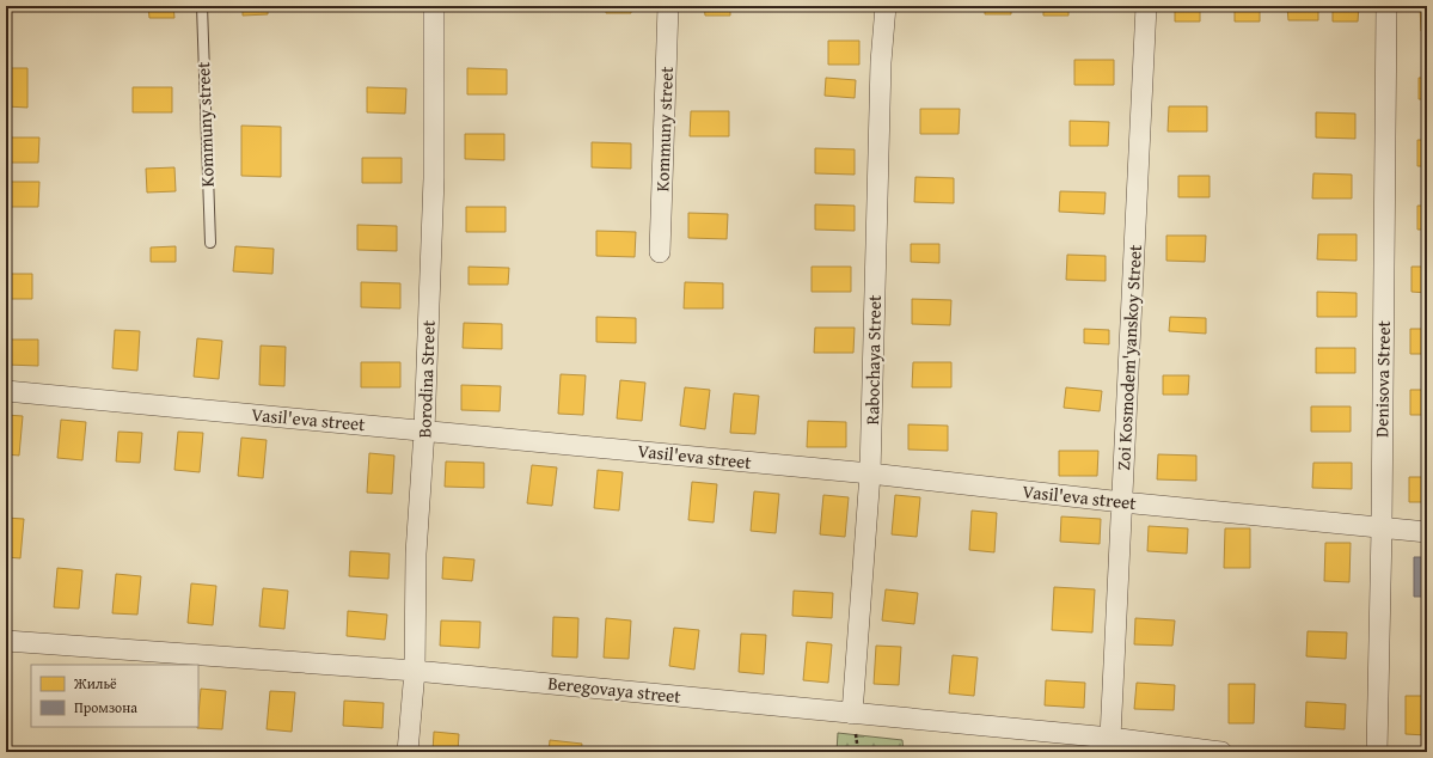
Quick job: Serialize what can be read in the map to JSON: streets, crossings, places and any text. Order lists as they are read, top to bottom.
{
  "streets": {
    "street": [
      "Kommuny street",
      "Zoi Kosmodem'yanskoy Street",
      "Rabochaya Street",
      "Borodina Street",
      "Denisova Street",
      "Vasil'eva street",
      "Beregovaya street"
    ]
  },
  "crossings": [
    ["Zoi Kosmodem'yanskoy Street", "Vasil'eva street"],
    ["Zoi Kosmodem'yanskoy Street", "Beregovaya street"],
    ["Rabochaya Street", "Vasil'eva street"],
    ["Rabochaya Street", "Beregovaya street"],
    ["Borodina Street", "Vasil'eva street"],
    ["Borodina Street", "Beregovaya street"],
    ["Denisova Street", "Vasil'eva street"]
  ],
  "legend": ["Жильё", "Промзона"]
}
